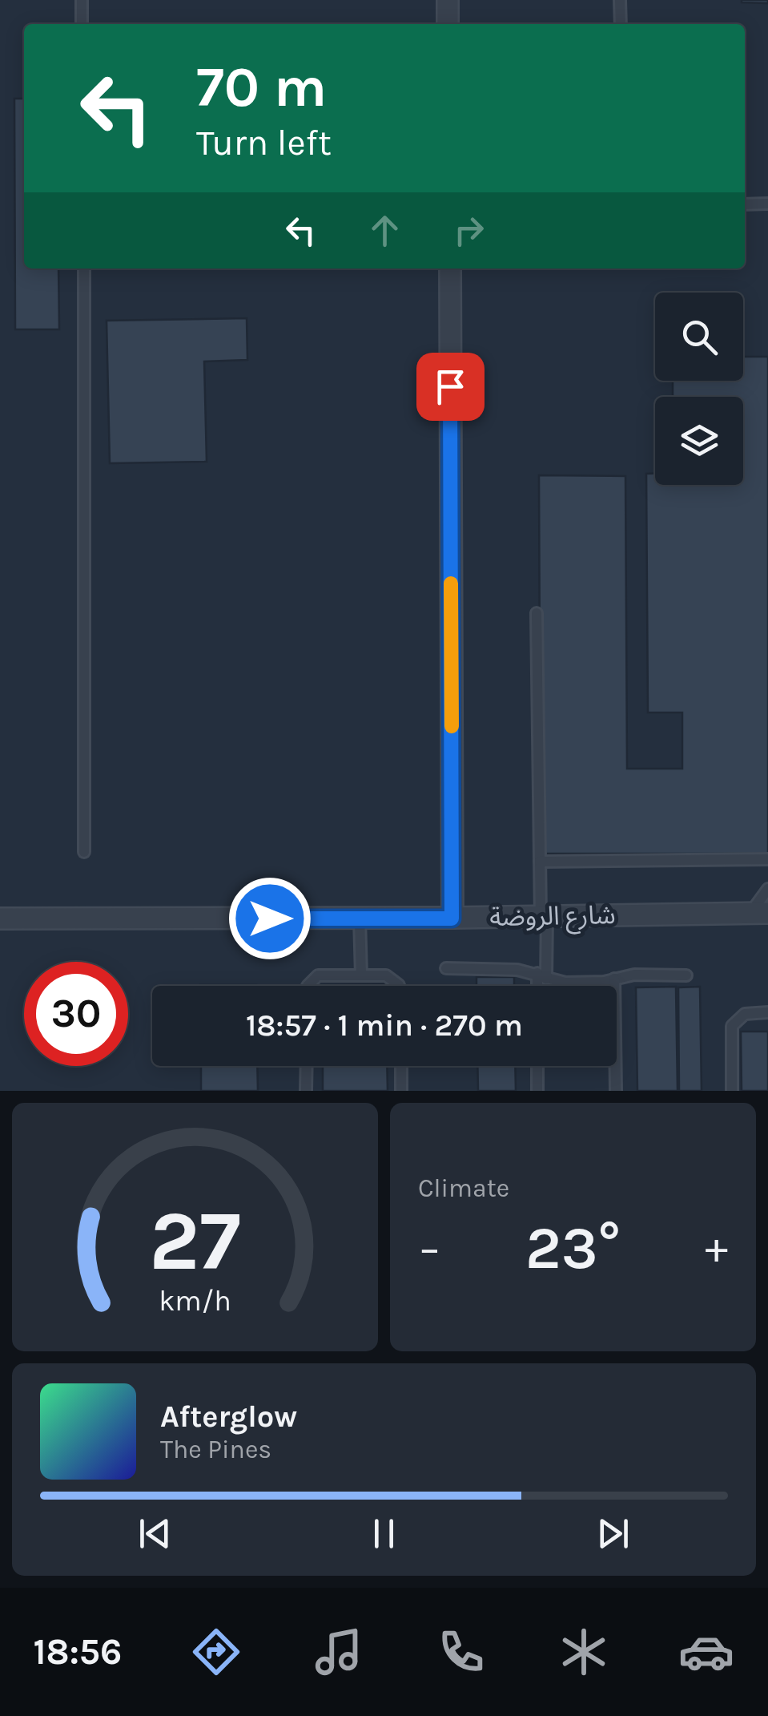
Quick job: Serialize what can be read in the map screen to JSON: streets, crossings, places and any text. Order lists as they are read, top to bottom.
{
  "streets": {
    "street": ["شارع الروضة"]
  },
  "page": {
    "turn": ["70 m", "Turn left"],
    "limit": "30",
    "trip": "18:57 · 1 min · 270 m",
    "tile": "Climate",
    "heat": ["−", "23°", "+"],
    "song": ["Afterglow", "The Pines"],
    "tabs": "18:56",
    "gauge": ["27", "km/h"]
  }
}
